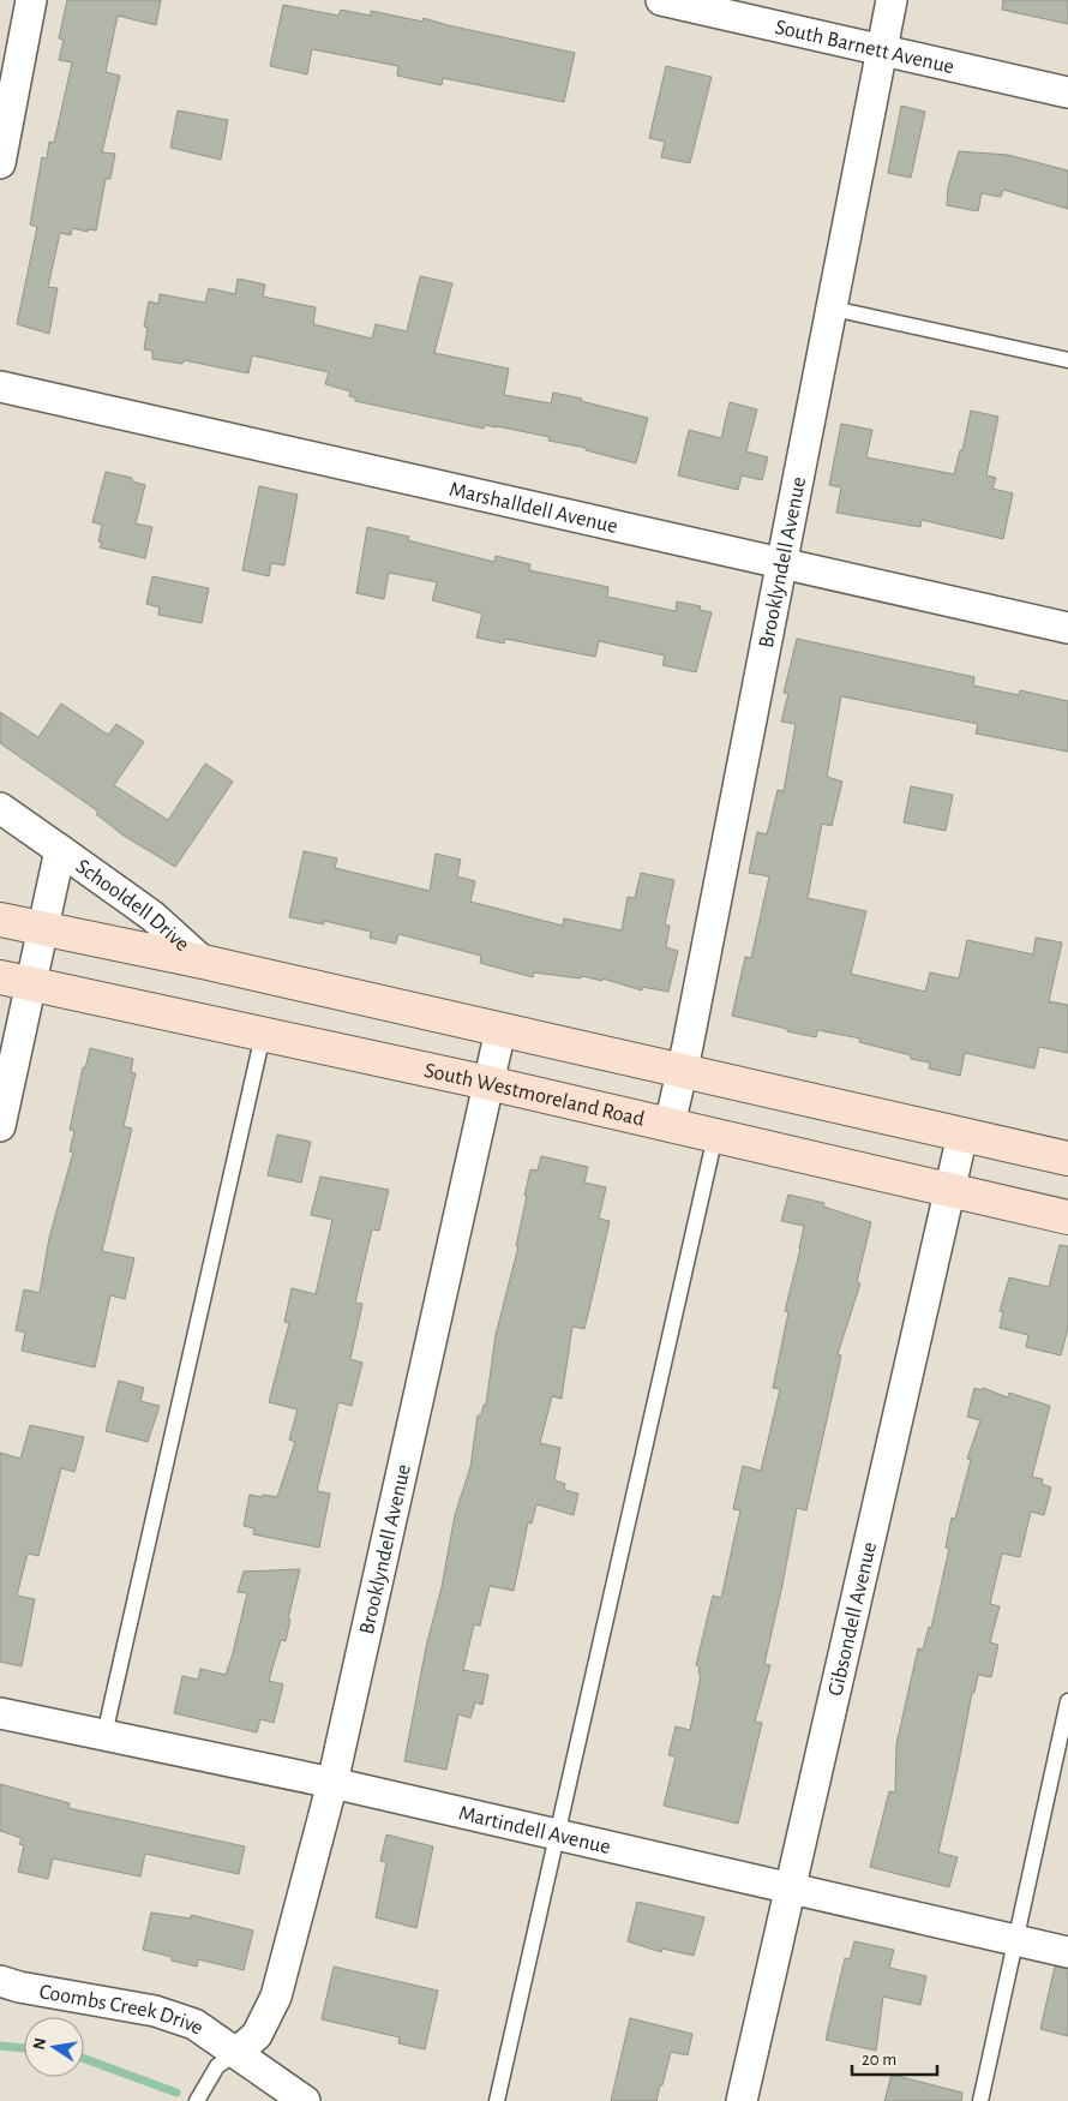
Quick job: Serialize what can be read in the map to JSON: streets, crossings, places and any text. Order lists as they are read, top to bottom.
{
  "streets": {
    "main road": ["South Westmoreland Road"],
    "street": [
      "South Barnett Avenue",
      "Marshalldell Avenue",
      "Brooklyndell Avenue",
      "Schooldell Drive",
      "Gibsondell Avenue",
      "Martindell Avenue",
      "Coombs Creek Drive"
    ]
  },
  "crossings": [
    ["South Barnett Avenue", "Brooklyndell Avenue"],
    ["Marshalldell Avenue", "Brooklyndell Avenue"],
    ["Brooklyndell Avenue", "South Westmoreland Road"],
    ["Brooklyndell Avenue", "Martindell Avenue"],
    ["Brooklyndell Avenue", "Coombs Creek Drive"],
    ["Schooldell Drive", "South Westmoreland Road"],
    ["South Westmoreland Road", "Gibsondell Avenue"],
    ["Gibsondell Avenue", "Martindell Avenue"]
  ],
  "scale_bar": "20 m",
  "north": "left"
}
